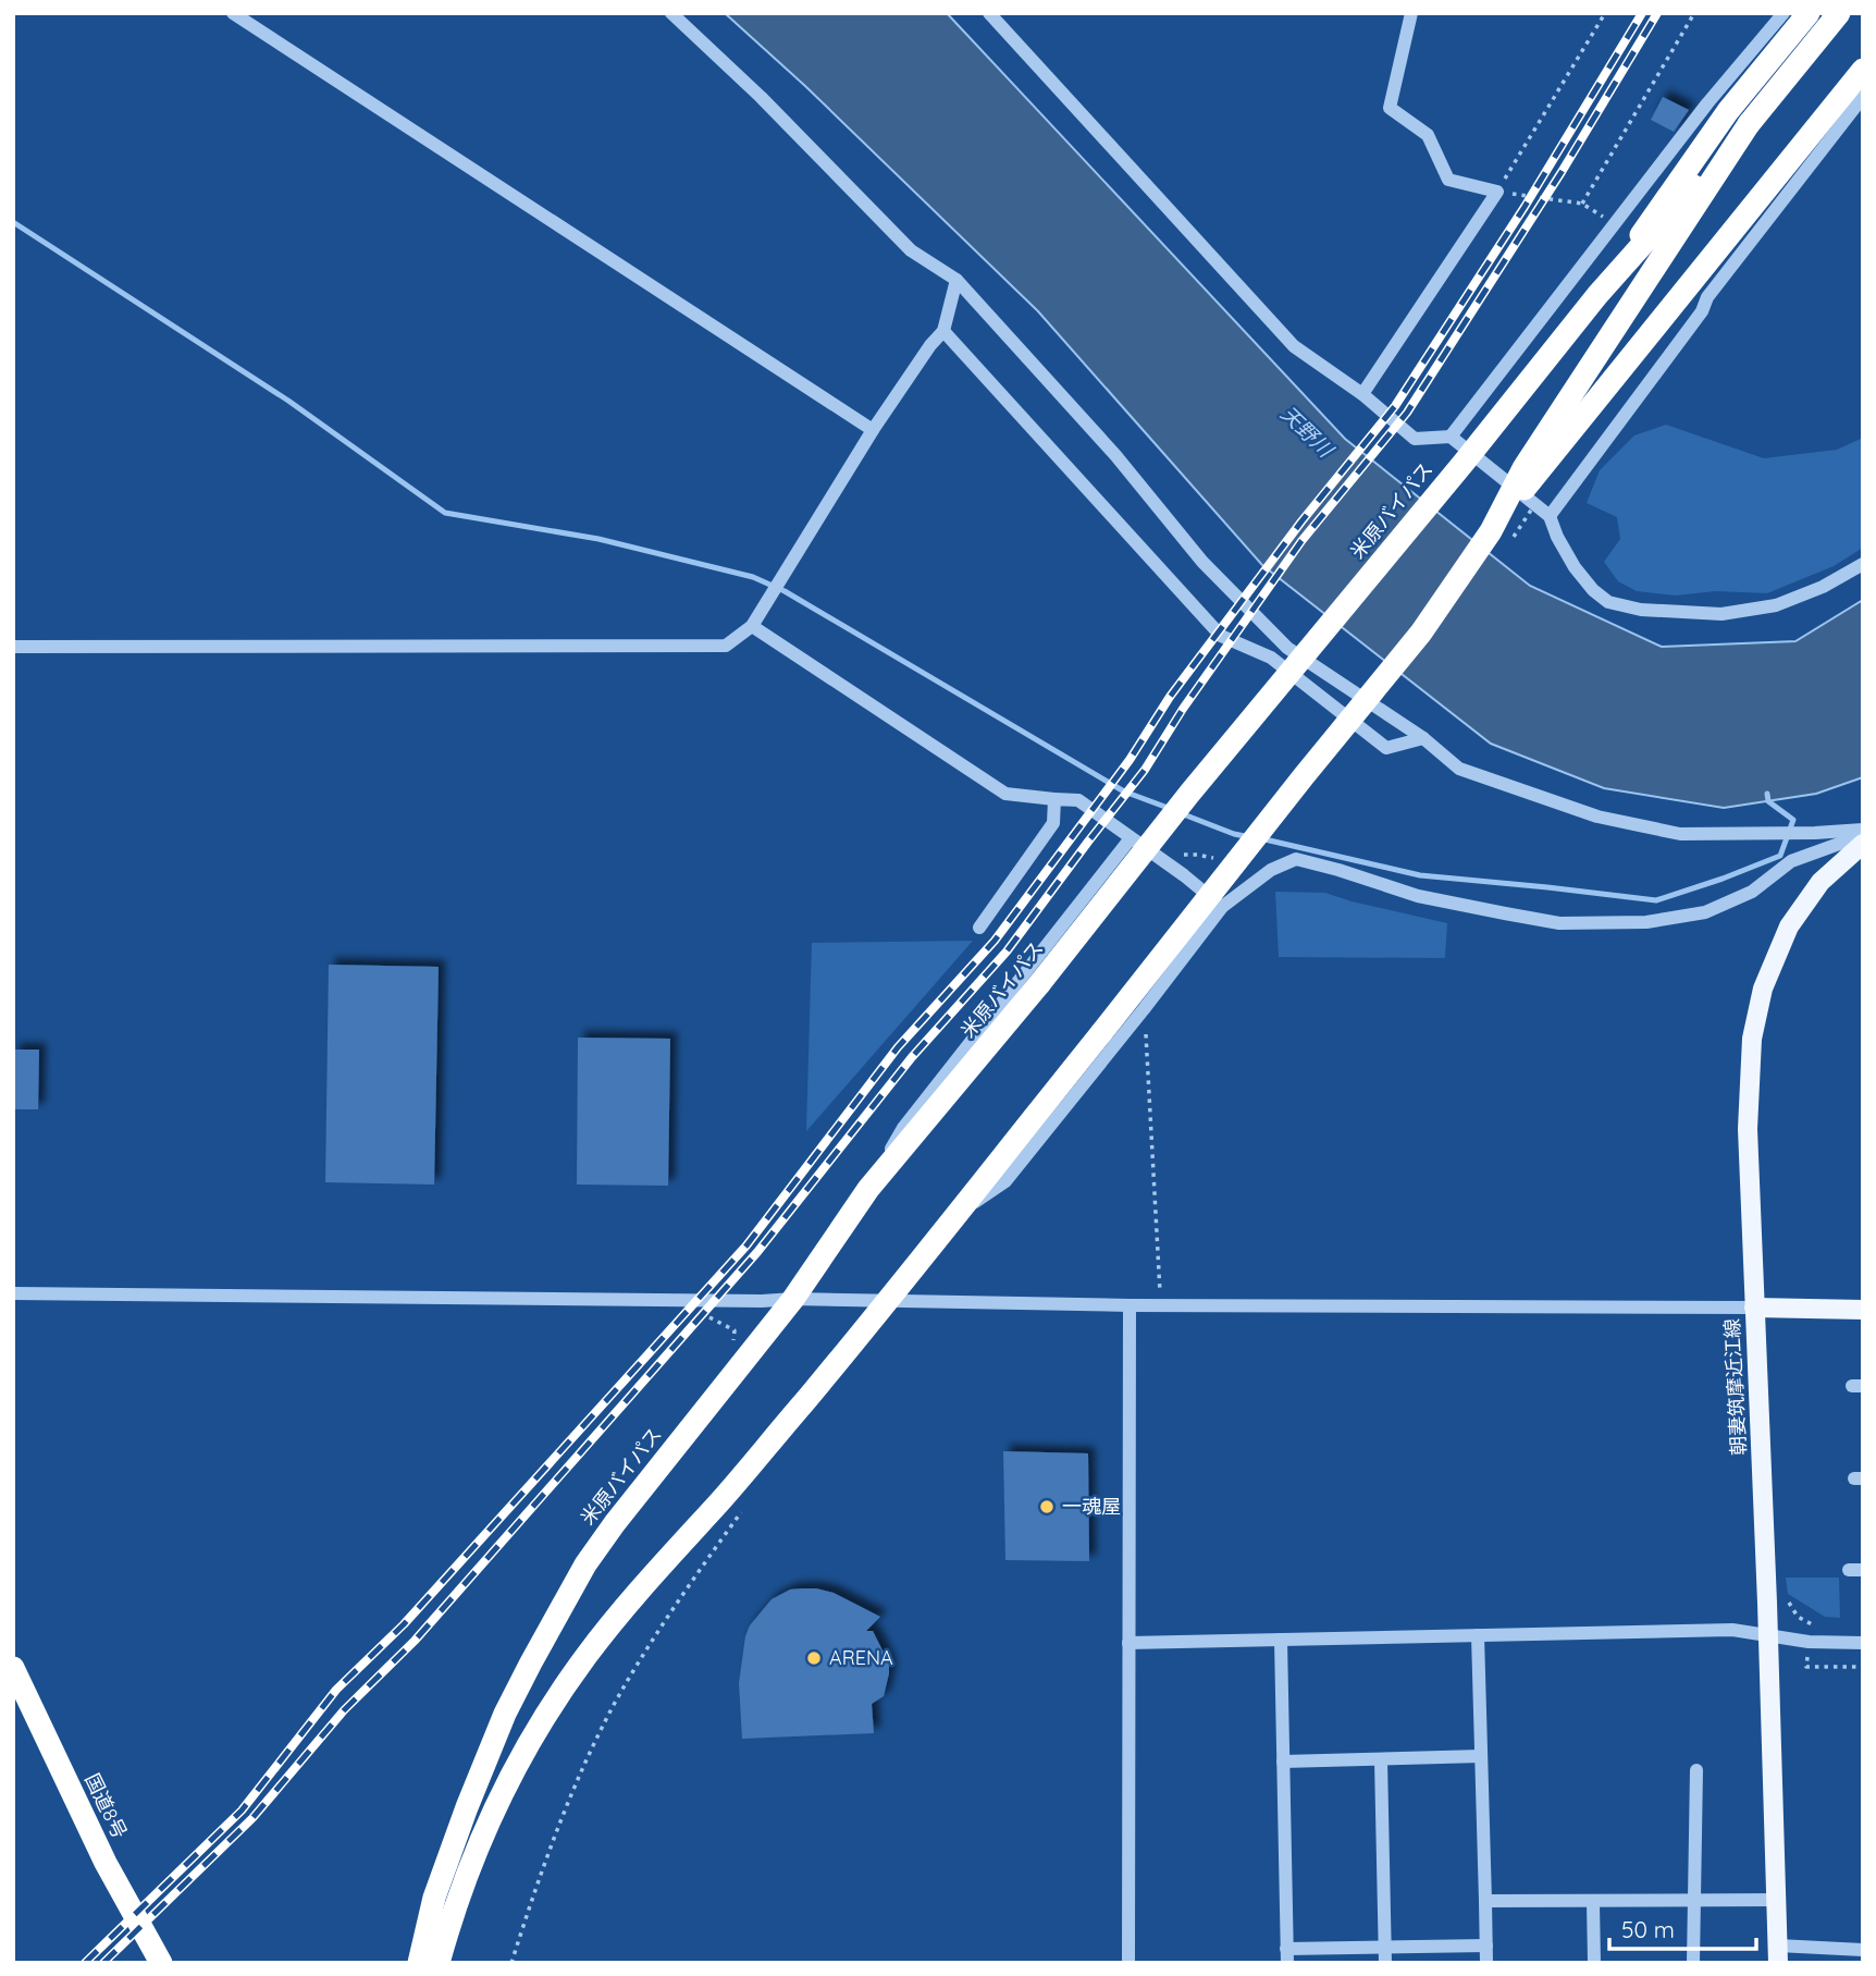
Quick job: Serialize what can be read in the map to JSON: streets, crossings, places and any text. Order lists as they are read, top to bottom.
{
  "streets": {
    "highway": ["米原バイパス", "国道8号"],
    "main road": ["朝妻筑摩近江線"]
  },
  "water": ["天野川"],
  "places": ["一魂屋", "ARENA"],
  "scale_bar": "50 m"
}
